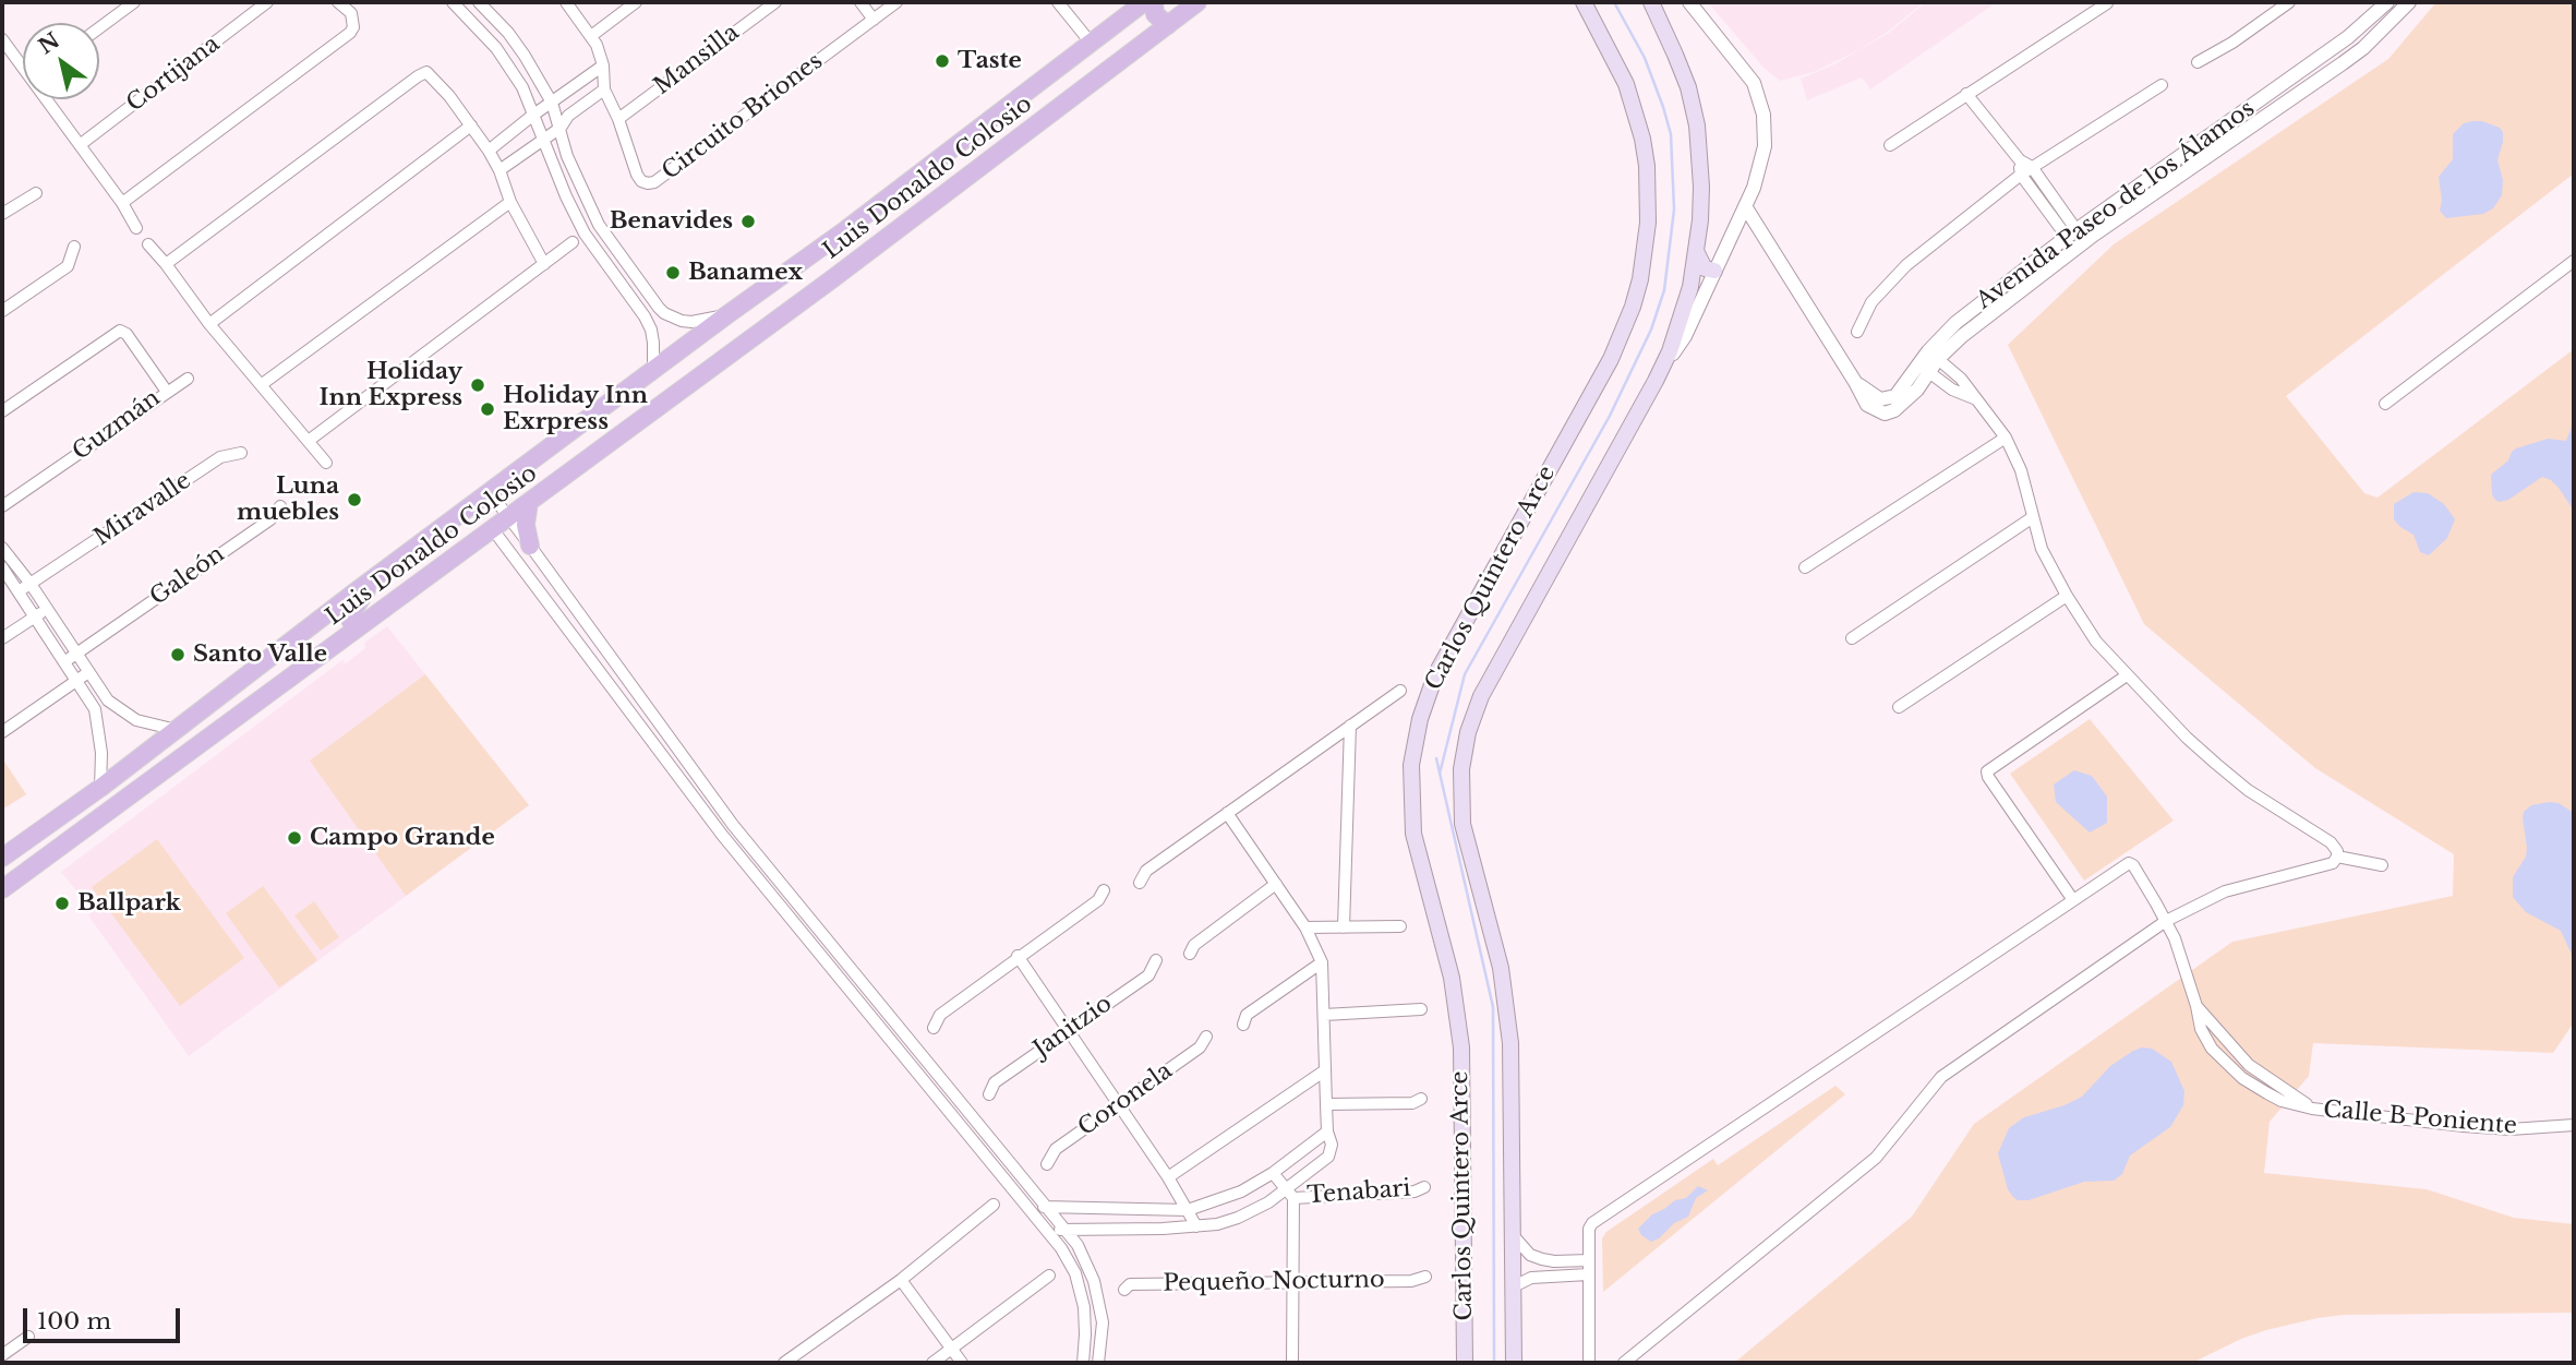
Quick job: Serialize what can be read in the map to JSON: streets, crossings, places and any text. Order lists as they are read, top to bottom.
{
  "streets": {
    "main road": ["Luis Donaldo Colosio", "Carlos Quintero Arce"],
    "street": [
      "Mansilla",
      "Cortijana",
      "Circuito Briones",
      "Avenida Paseo de los Álamos",
      "Guzmán",
      "Miravalle",
      "Galeón",
      "Janitzio",
      "Coronela",
      "Calle B Poniente",
      "Tenabari",
      "Pequeño Nocturno"
    ]
  },
  "crossings": [
    ["Mansilla", "Circuito Briones"]
  ],
  "places": [
    "Taste",
    "Benavides",
    "Banamex",
    "Holiday Inn Express",
    "Holiday Inn Exrpress",
    "Luna muebles",
    "Santo Valle",
    "Campo Grande",
    "Ballpark"
  ],
  "scale_bar": "100 m",
  "north": "top left"
}
